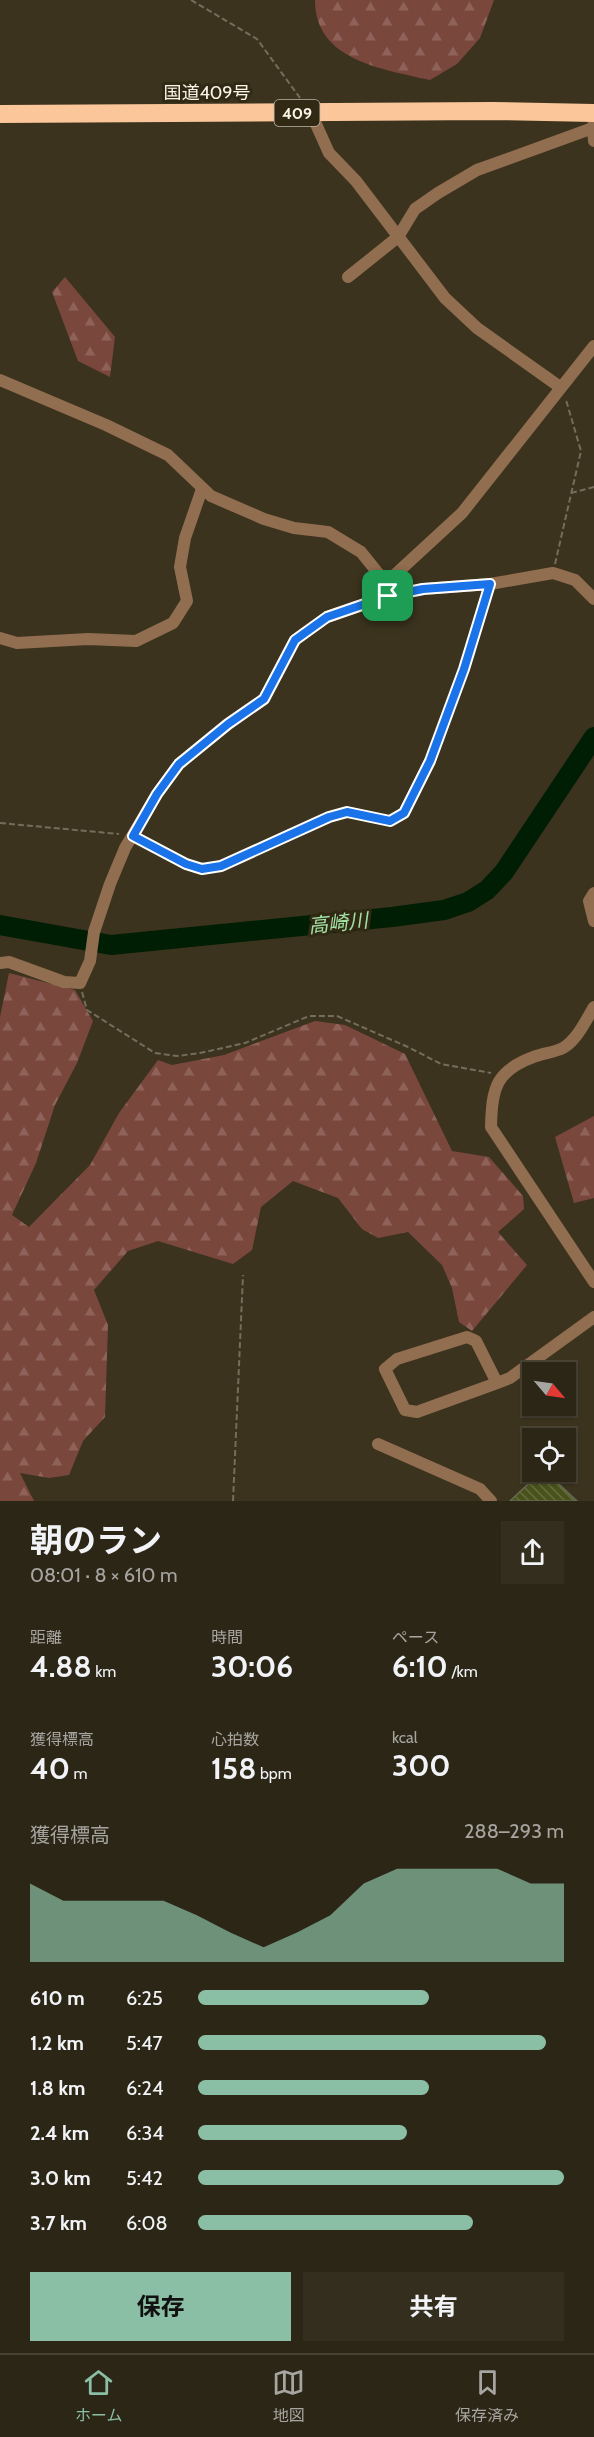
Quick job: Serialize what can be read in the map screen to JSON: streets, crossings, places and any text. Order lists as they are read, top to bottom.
{
  "streets": {
    "highway": ["国道409号", "409"]
  },
  "water": ["高崎川"],
  "north": "bottom right",
  "page": {
    "heading": ["朝のラン", "08:01 · 8 × 610 m"],
    "stats": [
      ["距離", "4.88 km"],
      ["時間", "30:06"],
      ["ペース", "6:10 /km"],
      ["獲得標高", "40 m"],
      ["心拍数", "158 bpm"],
      ["kcal", "300"]
    ],
    "chart": ["獲得標高", "288–293 m"],
    "list": [
      {
        "name": "610 m",
        "note": "6:25"
      },
      {
        "name": "1.2 km",
        "note": "5:47"
      },
      {
        "name": "1.8 km",
        "note": "6:24"
      },
      {
        "name": "2.4 km",
        "note": "6:34"
      },
      {
        "name": "3.0 km",
        "note": "5:42"
      },
      {
        "name": "3.7 km",
        "note": "6:08"
      }
    ],
    "buttons": ["保存", "共有"],
    "tabs": ["ホーム", "地図", "保存済み"]
  }
}
